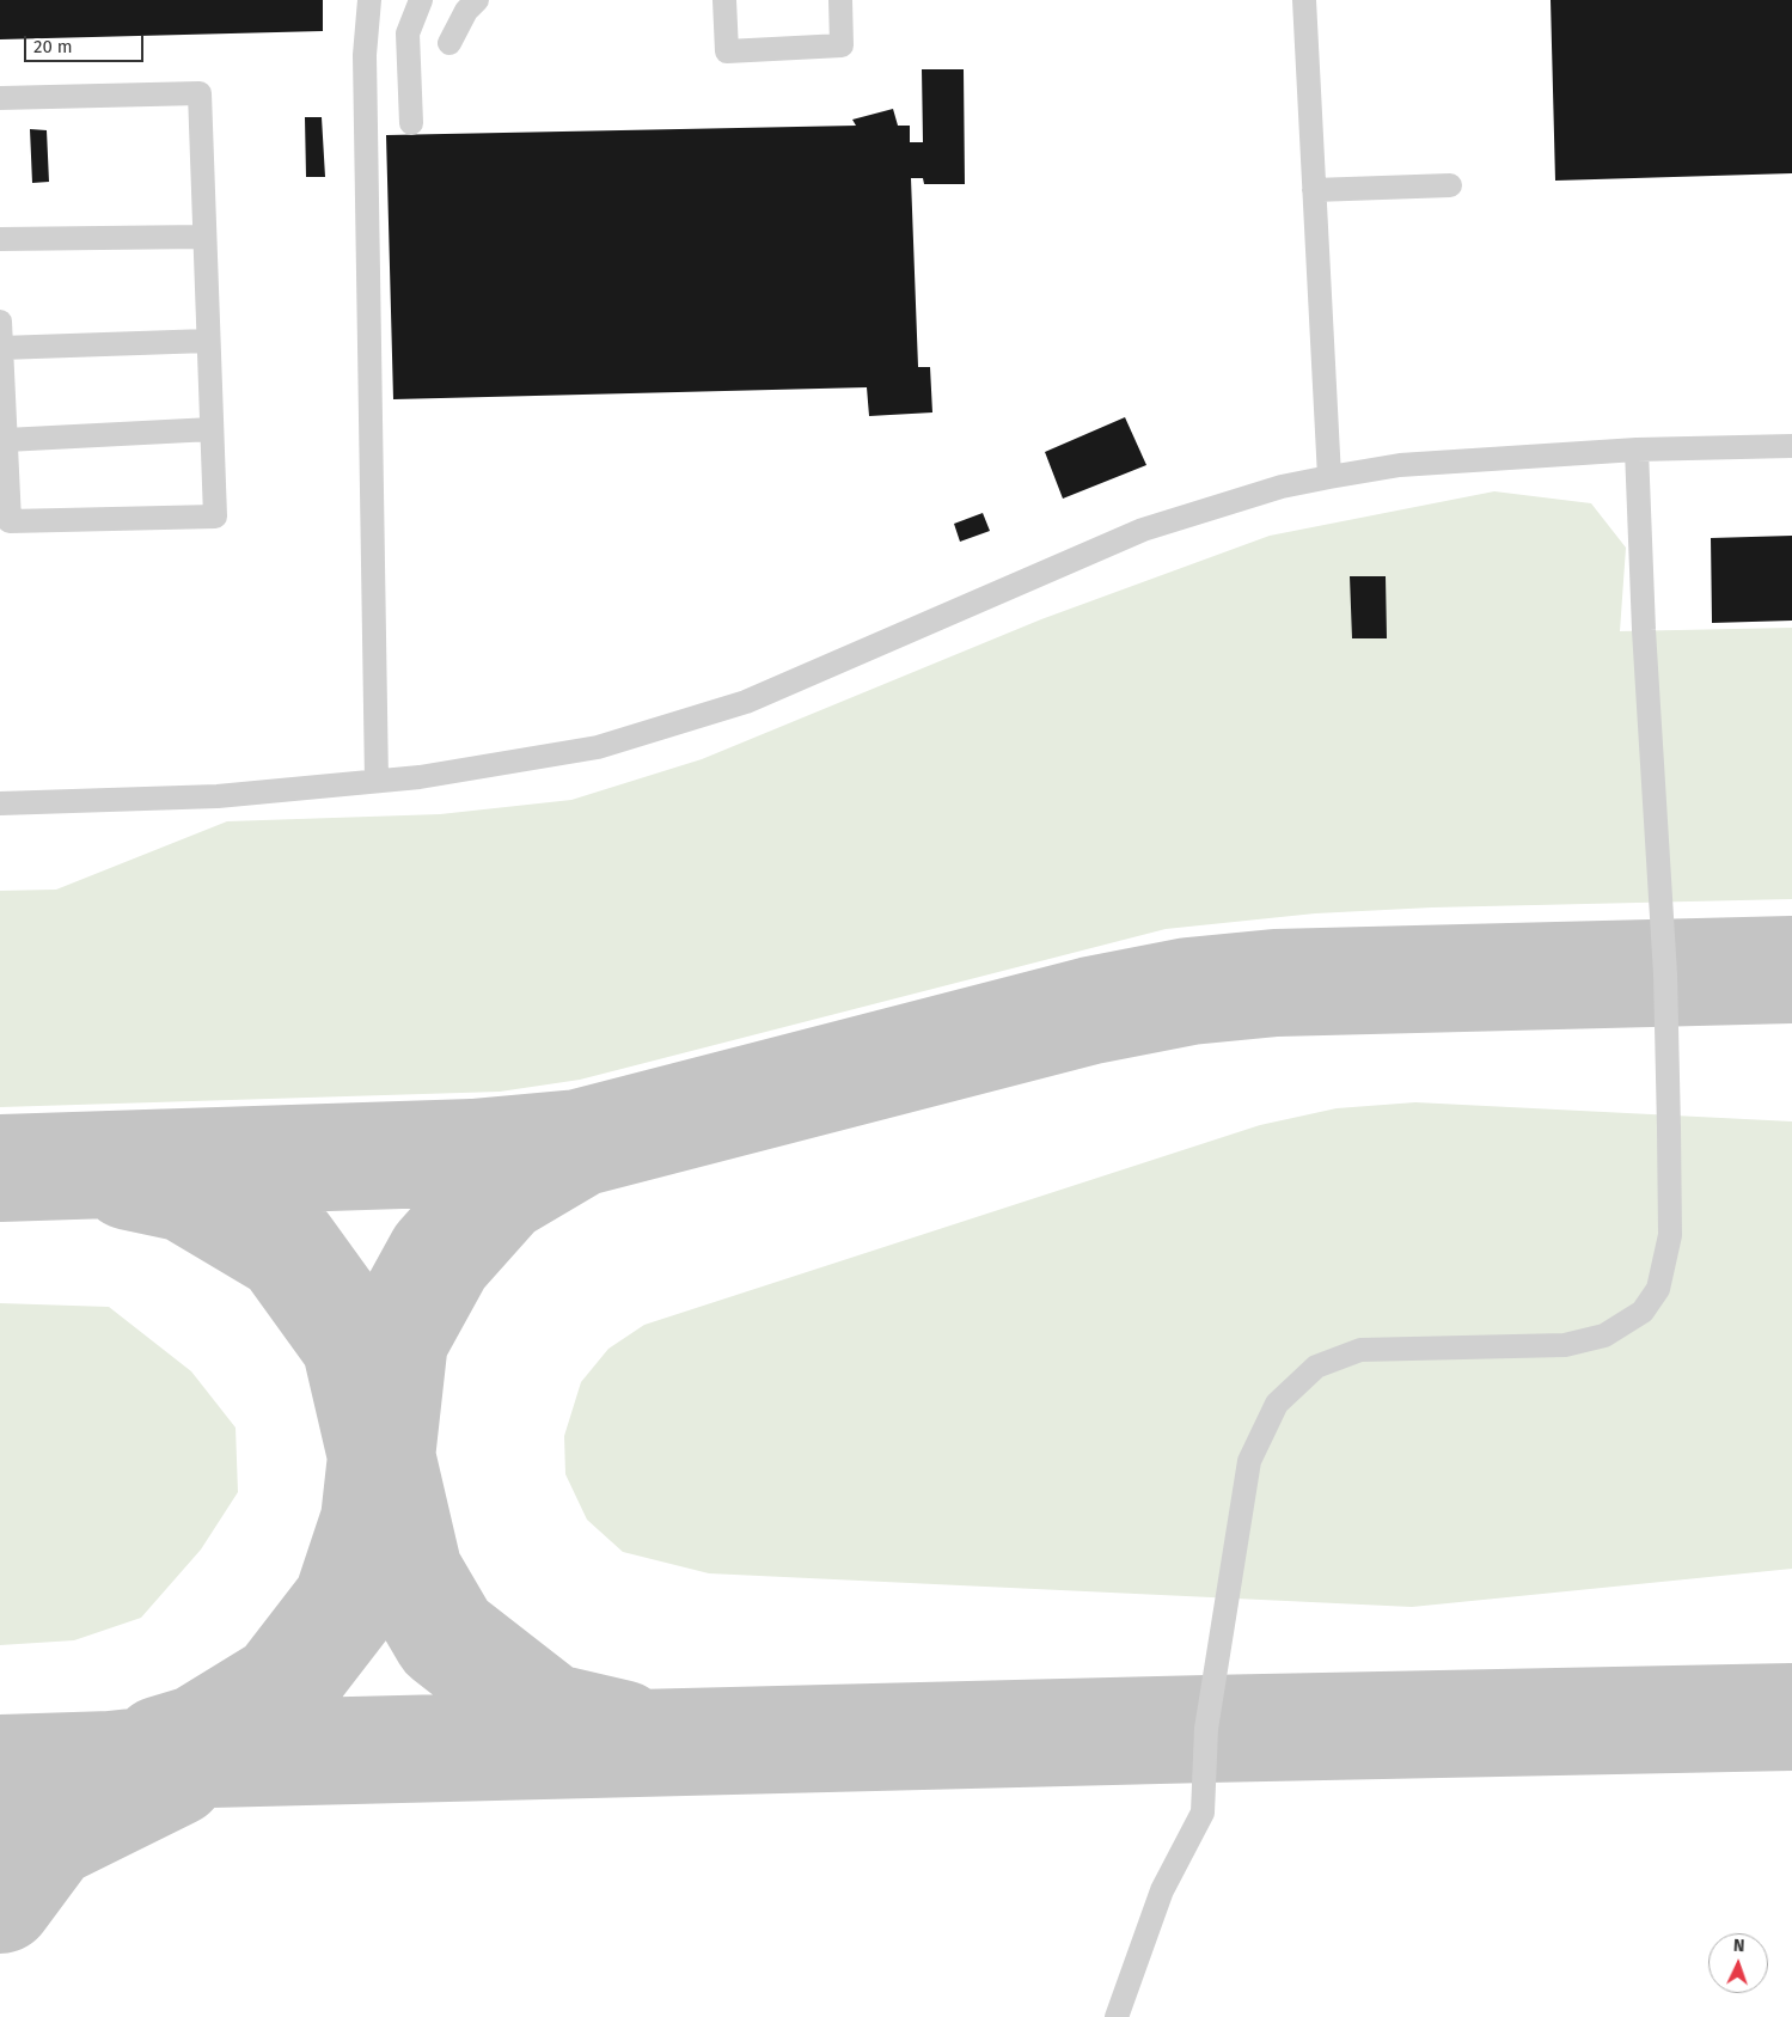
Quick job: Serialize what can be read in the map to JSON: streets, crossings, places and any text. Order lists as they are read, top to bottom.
{
  "scale_bar": "20 m",
  "north": "top"
}
